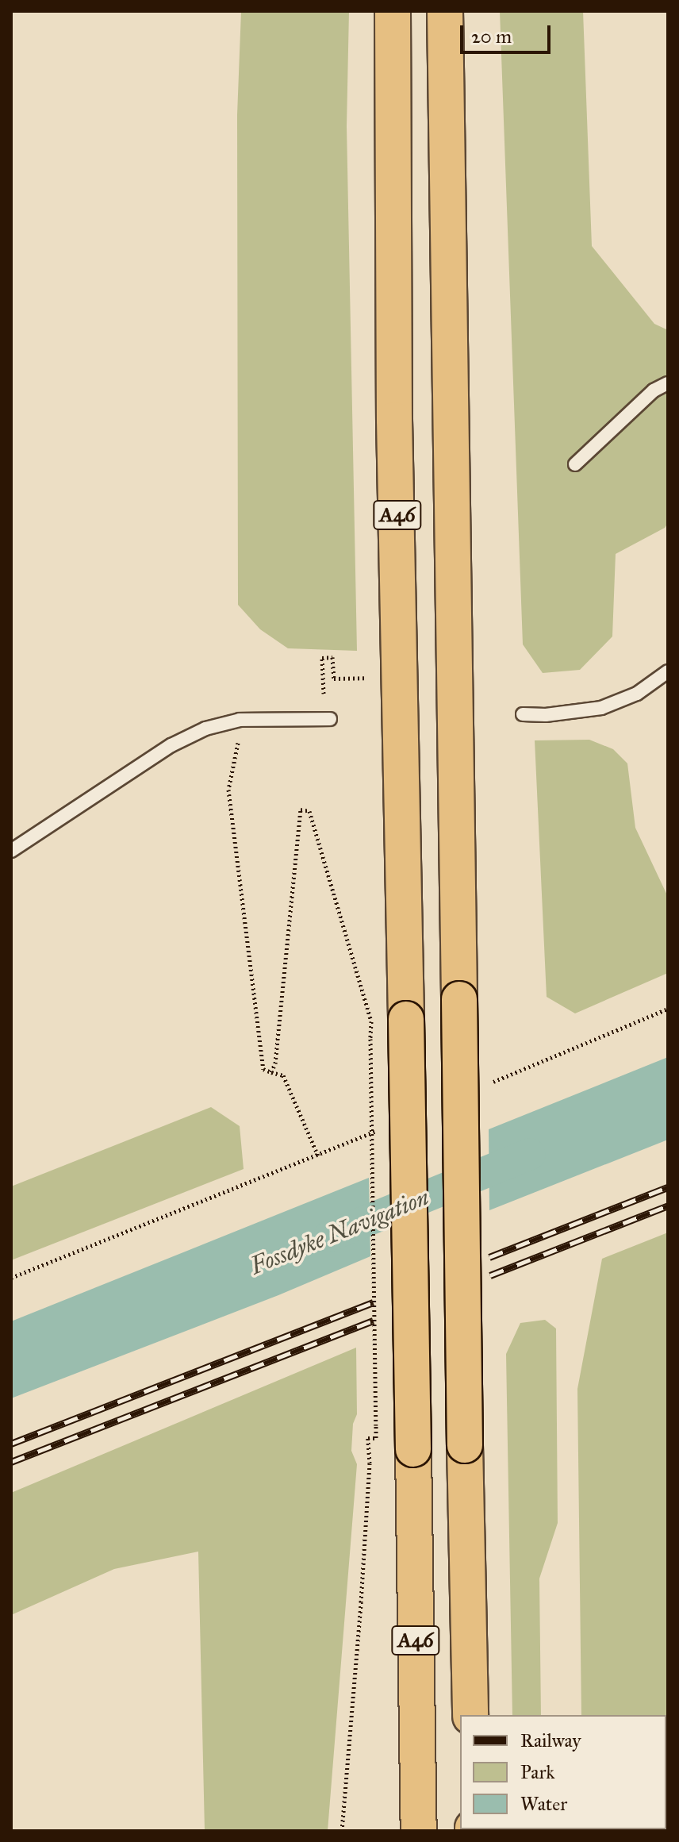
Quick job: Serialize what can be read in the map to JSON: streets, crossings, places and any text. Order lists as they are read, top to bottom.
{
  "streets": {
    "highway": ["A46"]
  },
  "water": ["Fossdyke Navigation"],
  "legend": ["Railway", "Park", "Water"],
  "scale_bar": "20 m"
}
